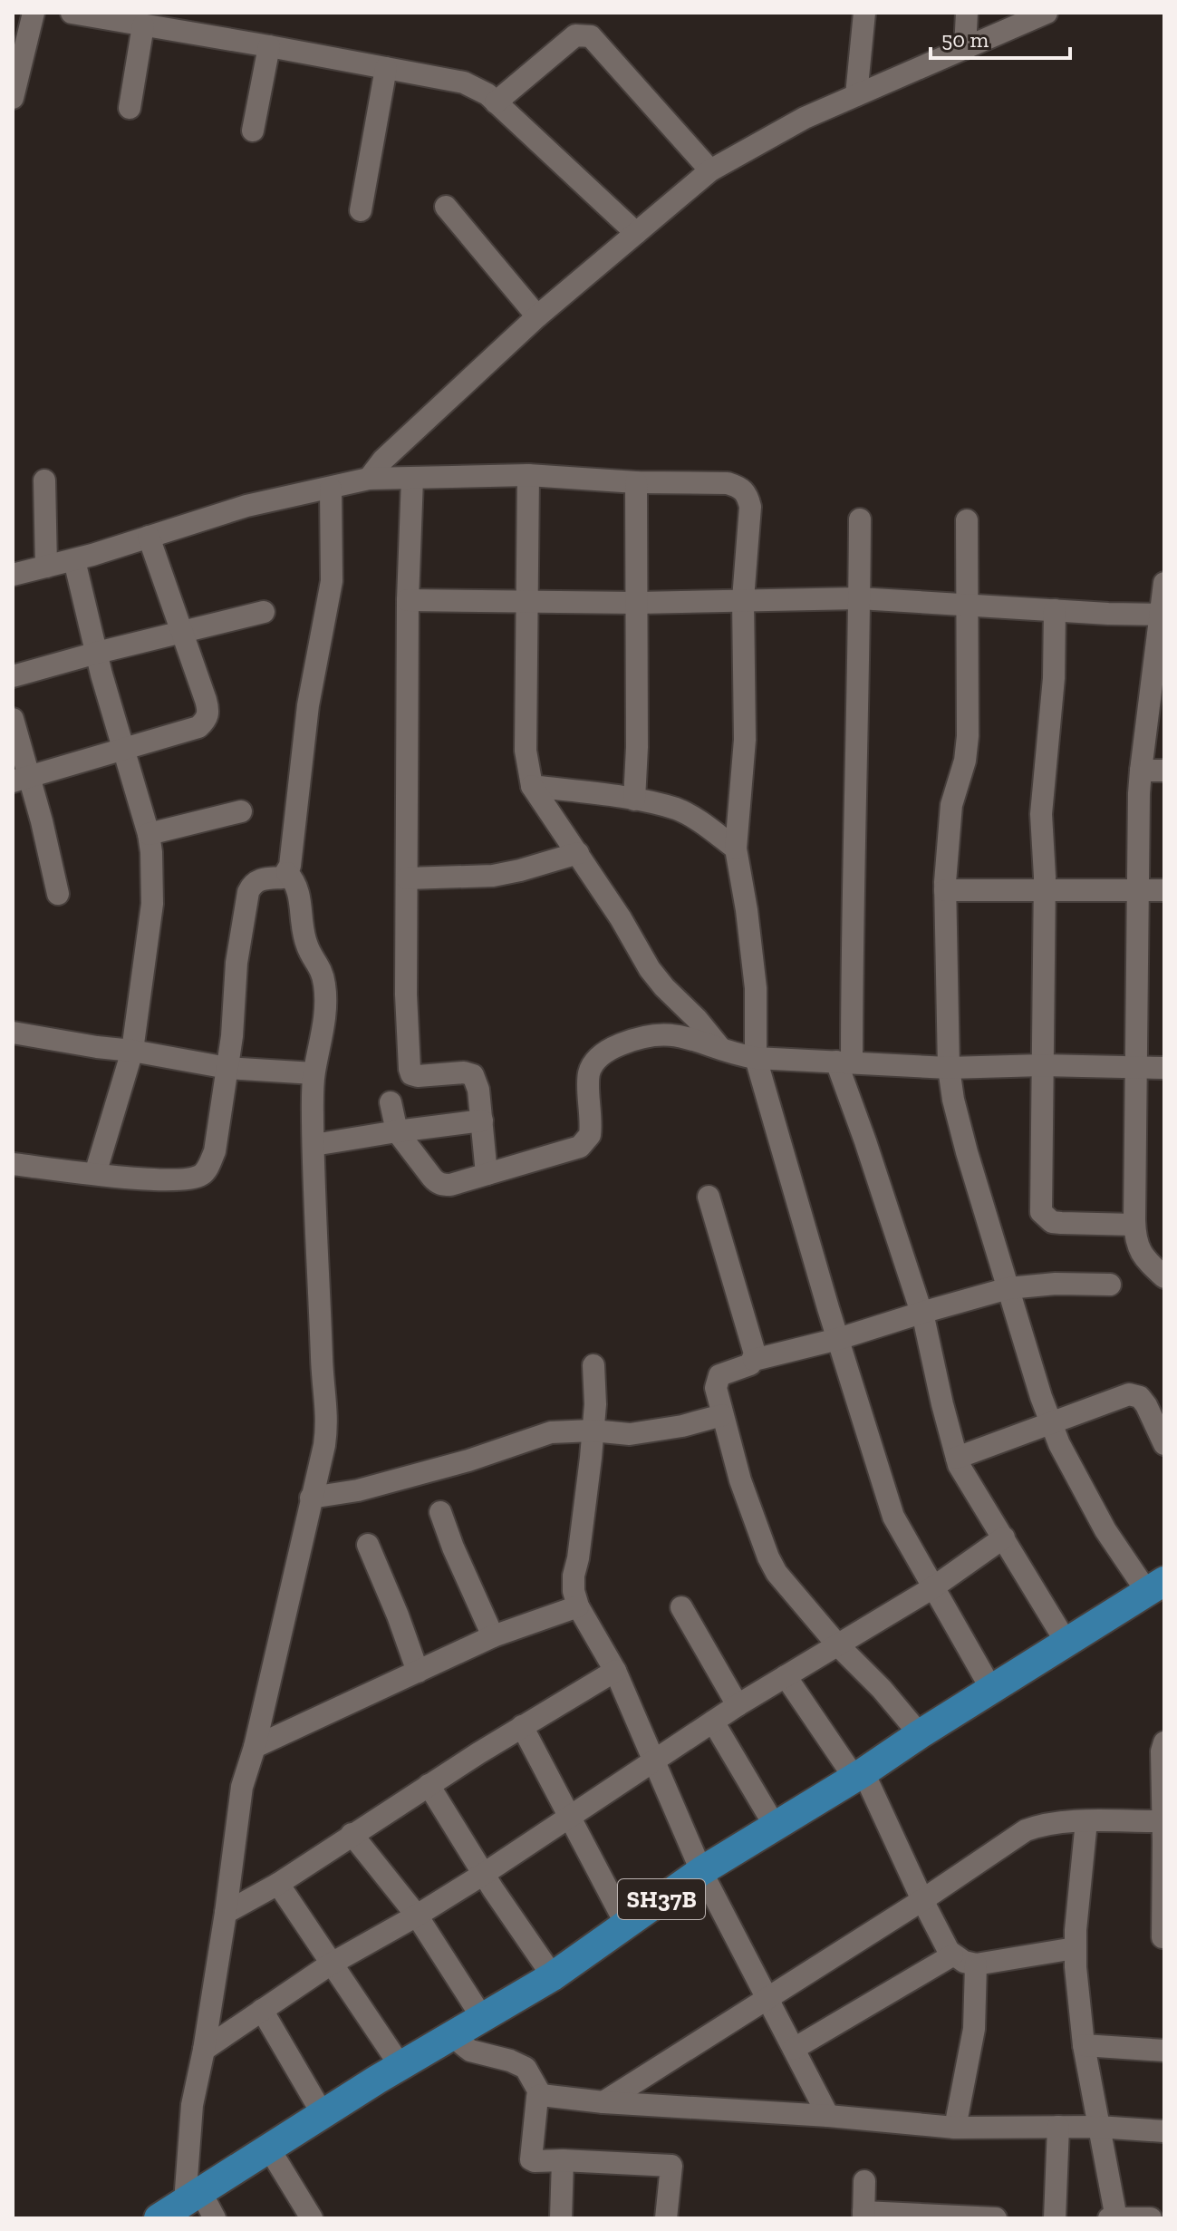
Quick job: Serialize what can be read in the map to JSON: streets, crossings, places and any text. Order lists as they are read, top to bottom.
{
  "streets": {
    "main road": ["SH37B"]
  },
  "scale_bar": "50 m"
}
